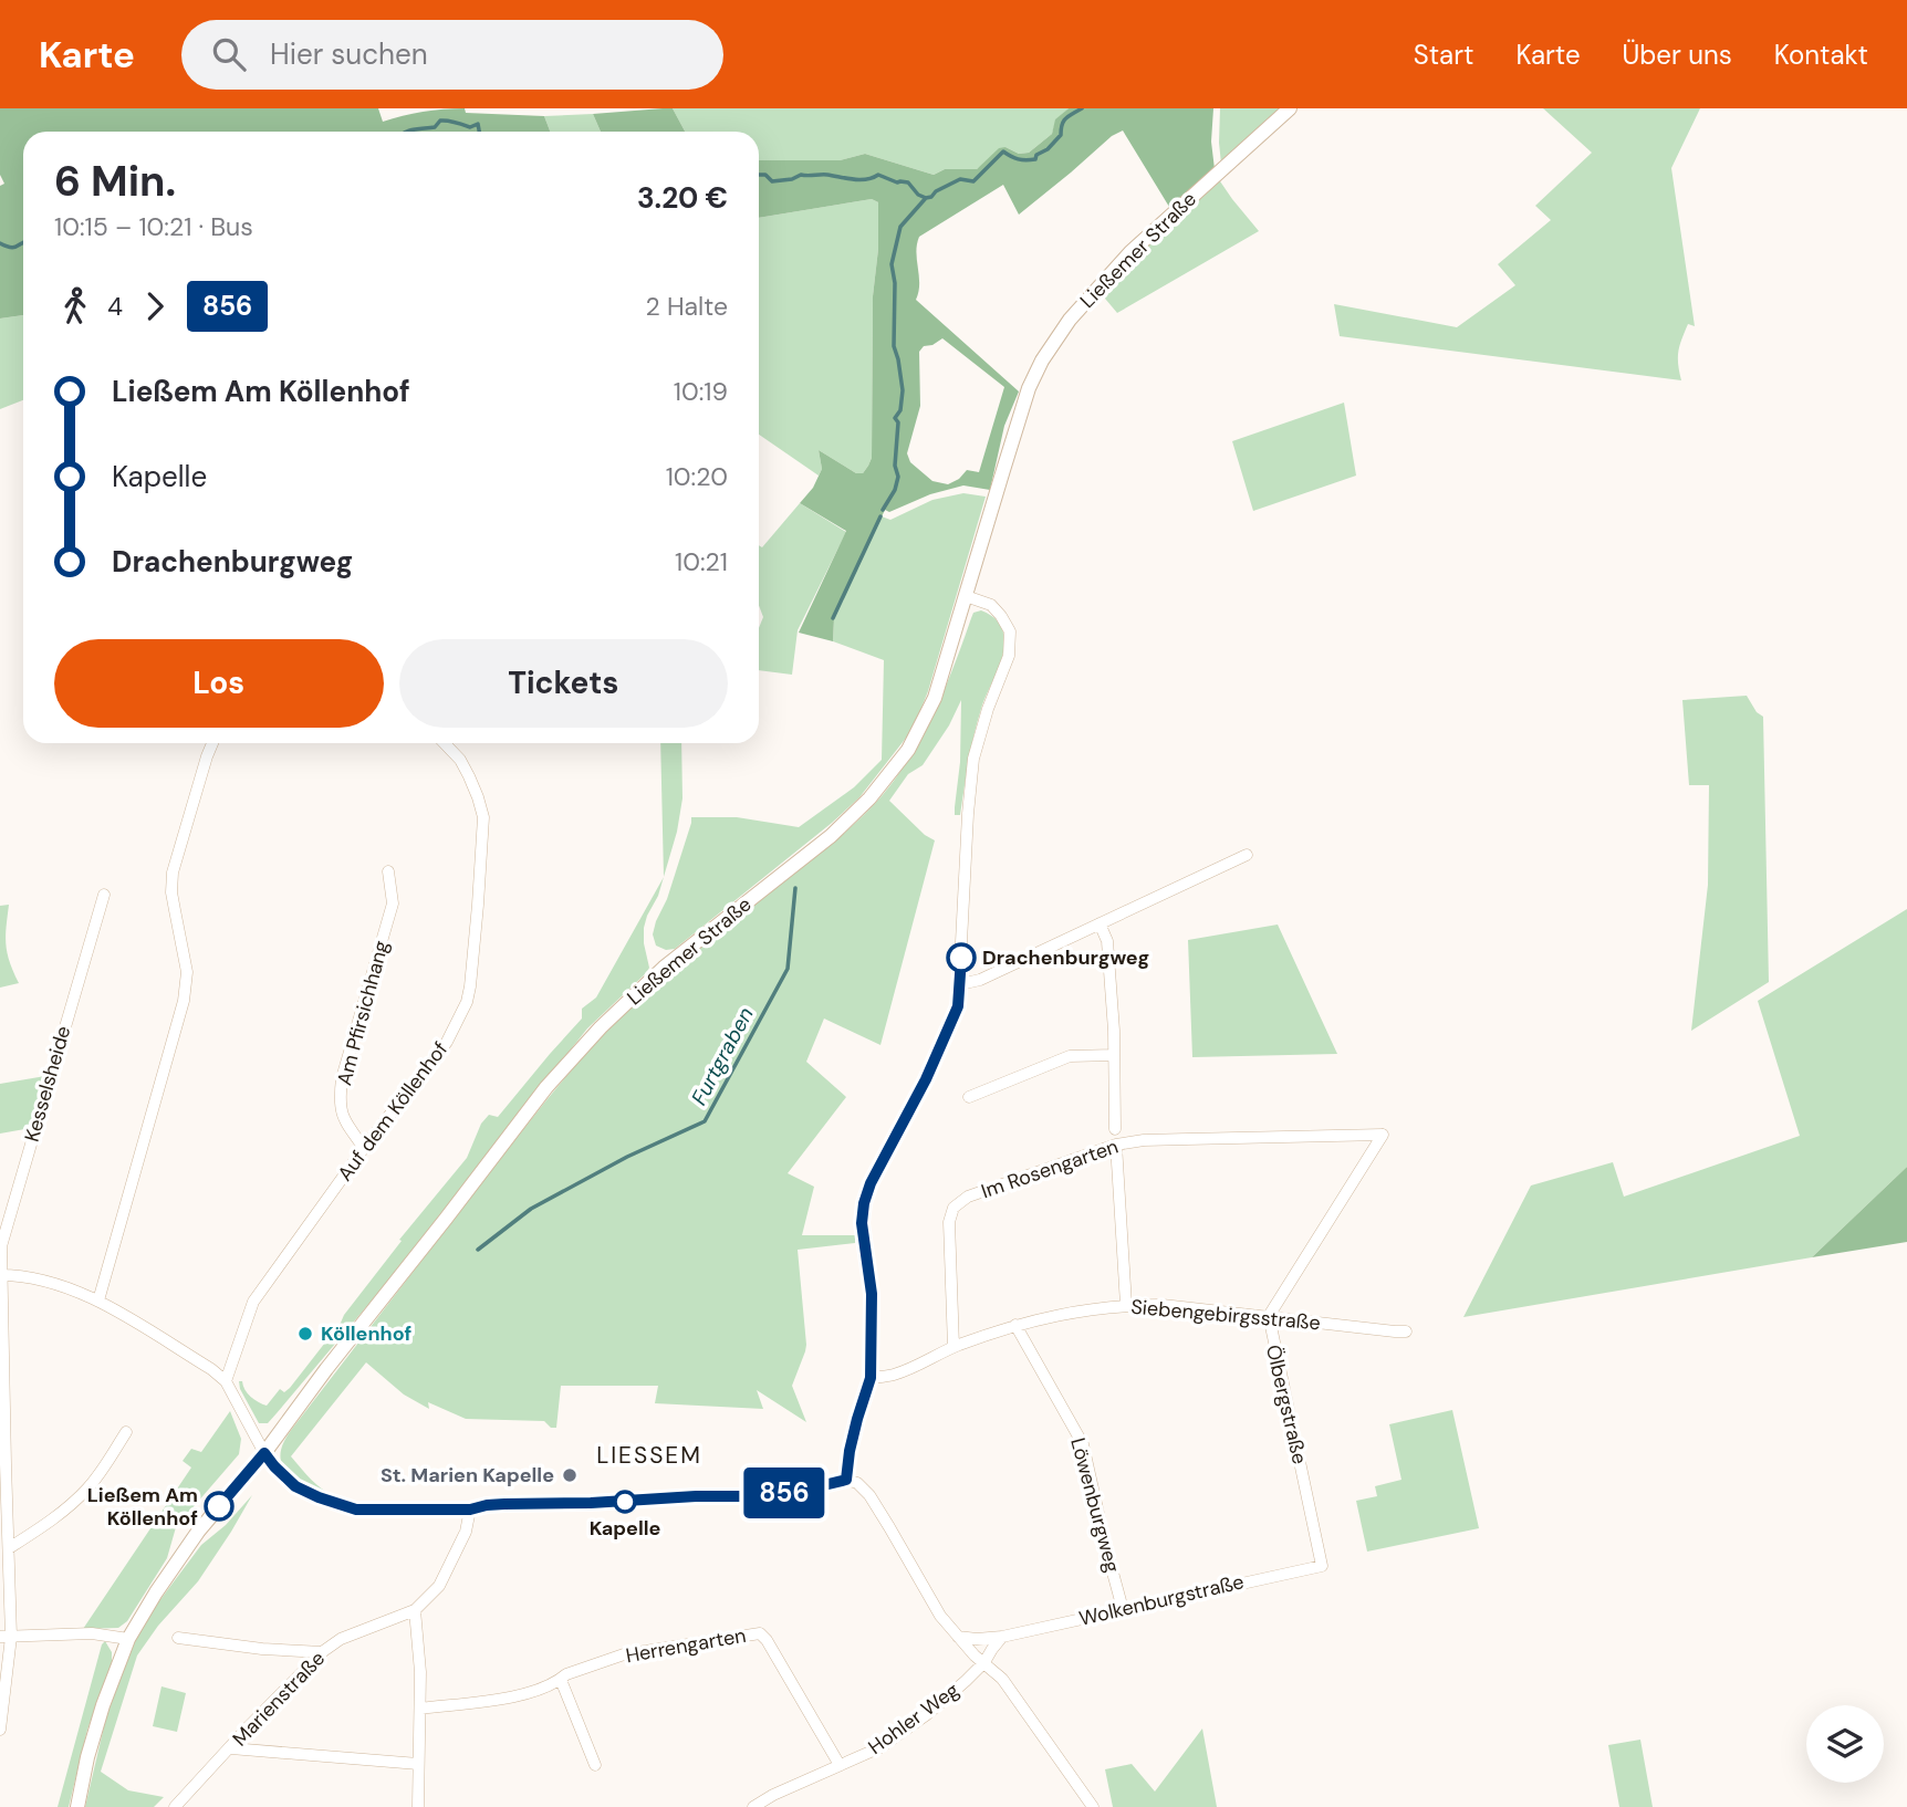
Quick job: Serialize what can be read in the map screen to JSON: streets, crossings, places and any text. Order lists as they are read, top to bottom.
{
  "streets": {
    "street": [
      "Ließemer Straße",
      "Am Pfirsichhang",
      "Kesselsheide",
      "Auf dem Köllenhof",
      "Im Rosengarten",
      "Siebengebirgsstraße",
      "Ölbergstraße",
      "Löwenburgweg",
      "Wolkenburgstraße",
      "Herrengarten",
      "Marienstraße",
      "Hohler Weg"
    ]
  },
  "crossings": [
    ["Am Pfirsichhang", "Auf dem Köllenhof"],
    ["Im Rosengarten", "Siebengebirgsstraße"],
    ["Im Rosengarten", "Ölbergstraße"],
    ["Siebengebirgsstraße", "Ölbergstraße"],
    ["Siebengebirgsstraße", "Löwenburgweg"],
    ["Ölbergstraße", "Wolkenburgstraße"],
    ["Löwenburgweg", "Wolkenburgstraße"],
    ["Herrengarten", "Hohler Weg"]
  ],
  "districts": ["LIESSEM"],
  "water": ["Furtgraben"],
  "places": [
    "Drachenburgweg",
    "Köllenhof",
    "St. Marien Kapelle",
    "Kapelle",
    "Ließem Am Köllenhof"
  ],
  "lines": ["bus line 856"],
  "page": {
    "header": "Karte",
    "search": "Hier suchen",
    "nav": [
      "Start",
      "Karte",
      "Über uns",
      "Kontakt"
    ],
    "on_map": "856",
    "heading": ["6 Min.", "10:15 – 10:21 · Bus", "3.20 €"],
    "legs": ["4", "856", "2 Halte"],
    "list": [
      {
        "name": "Ließem Am Köllenhof",
        "value": "10:19"
      },
      {
        "name": "Kapelle",
        "value": "10:20"
      },
      {
        "name": "Drachenburgweg",
        "value": "10:21"
      }
    ],
    "buttons": ["Los", "Tickets"]
  }
}
